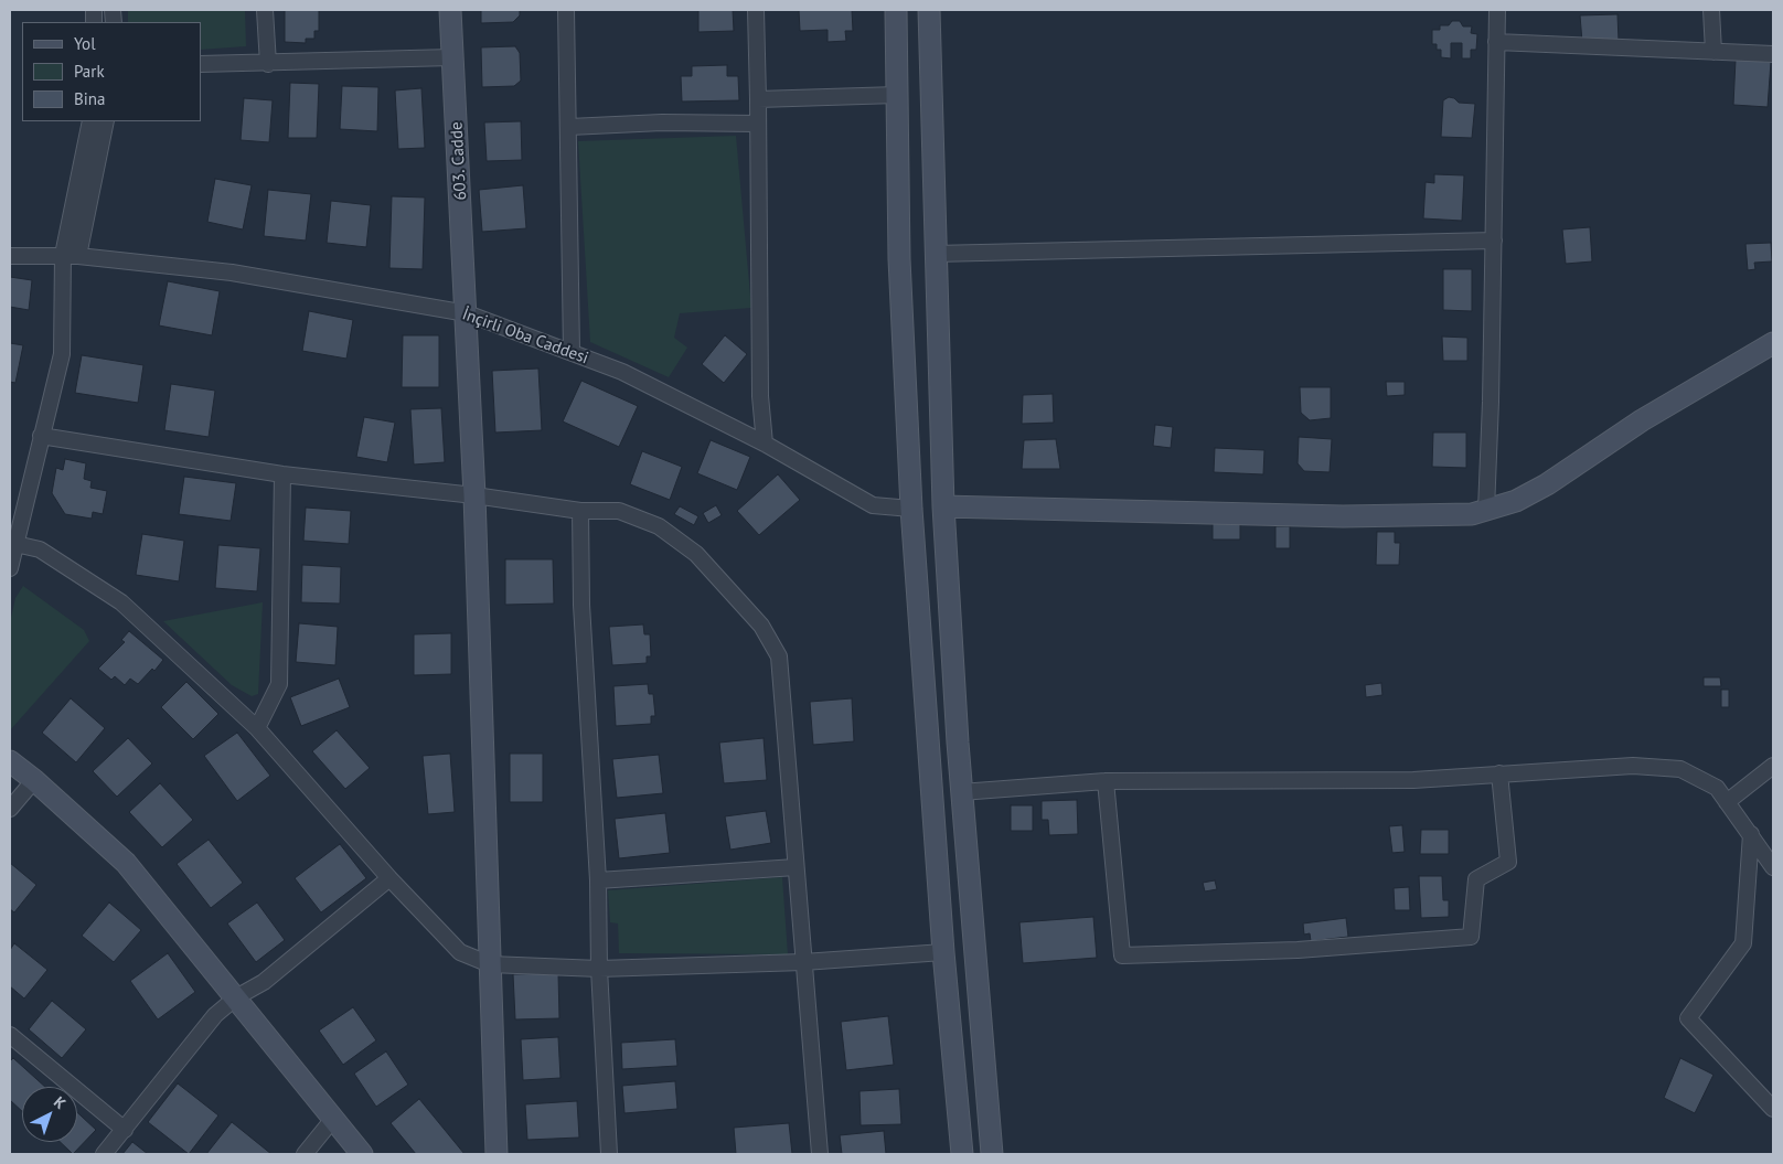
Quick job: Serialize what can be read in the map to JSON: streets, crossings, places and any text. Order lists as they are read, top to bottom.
{
  "streets": {
    "street": ["603. Cadde", "İnçirli Oba Caddesi"]
  },
  "crossings": [
    ["603. Cadde", "İnçirli Oba Caddesi"]
  ],
  "legend": ["Yol", "Park", "Bina"],
  "north": "top right"
}
